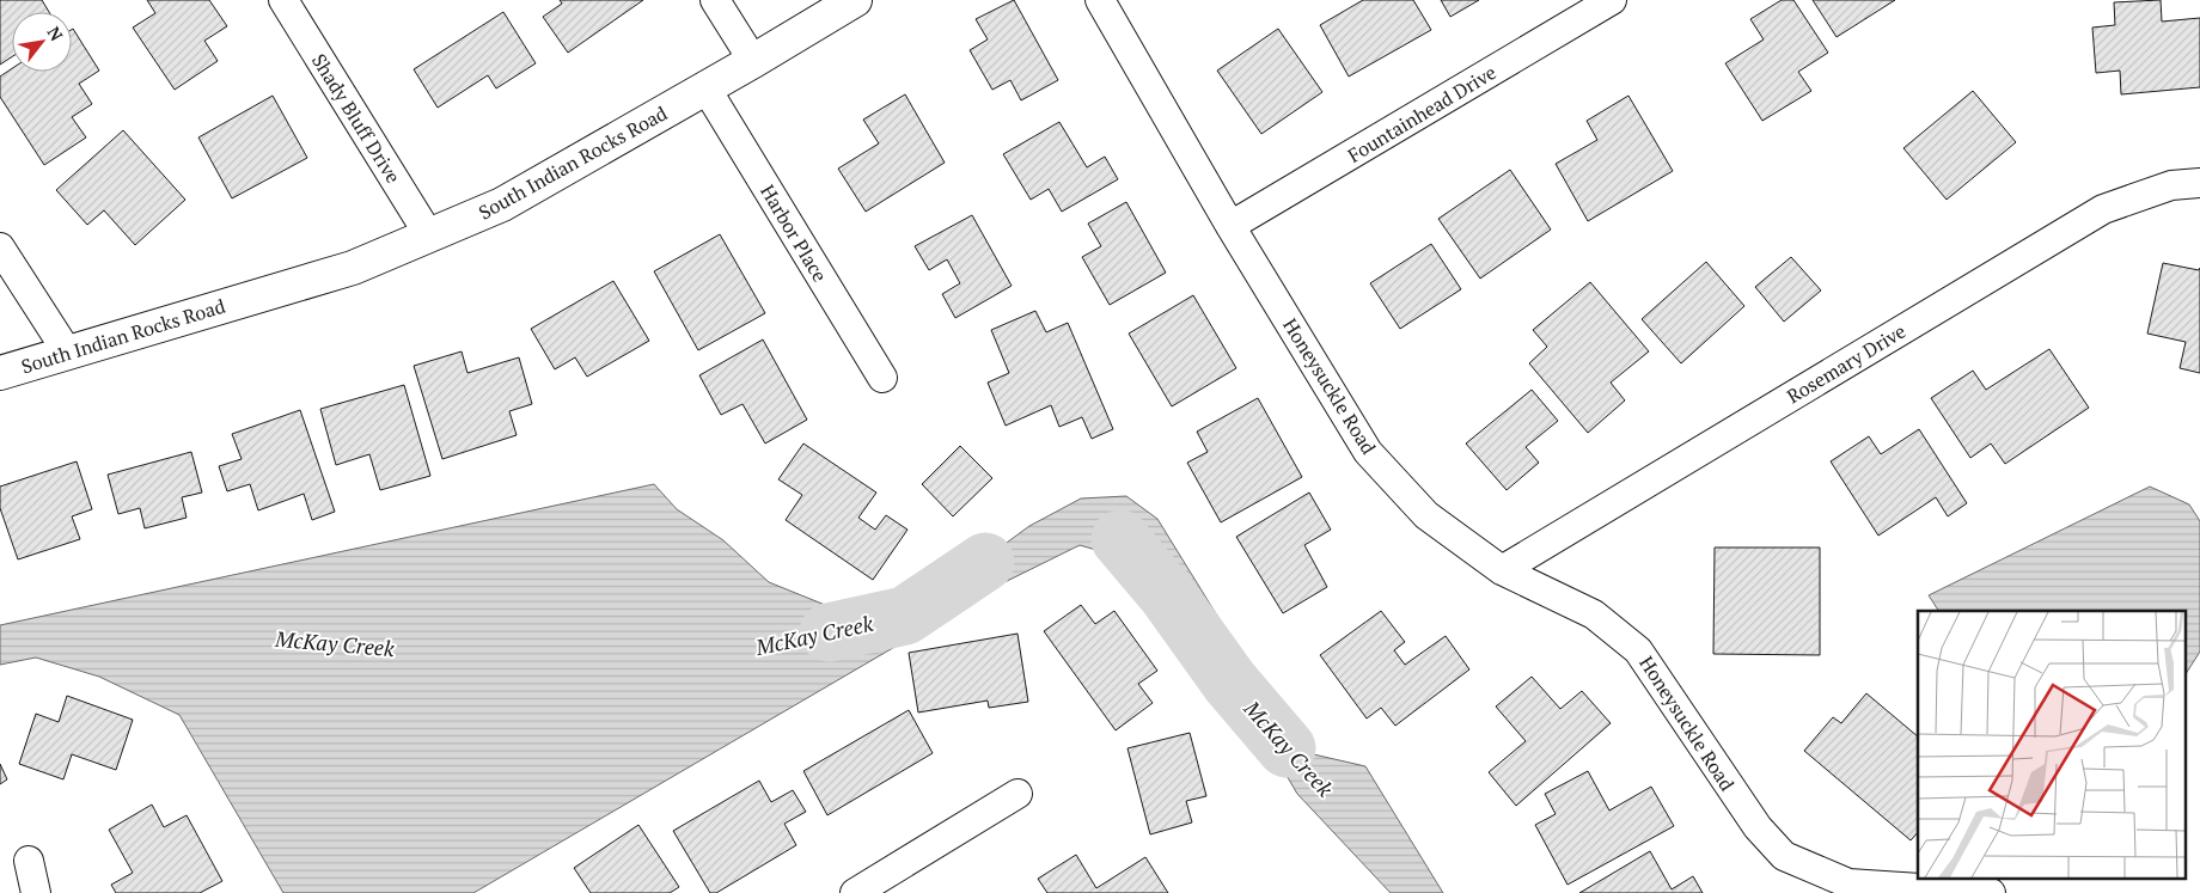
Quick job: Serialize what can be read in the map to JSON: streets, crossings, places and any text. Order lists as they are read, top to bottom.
{
  "streets": {
    "street": [
      "Fountainhead Drive",
      "Shady Bluff Drive",
      "South Indian Rocks Road",
      "Harbor Place",
      "Rosemary Drive",
      "Honeysuckle Road"
    ]
  },
  "crossings": [
    ["Fountainhead Drive", "Honeysuckle Road"],
    ["Shady Bluff Drive", "South Indian Rocks Road"],
    ["South Indian Rocks Road", "Harbor Place"],
    ["Rosemary Drive", "Honeysuckle Road"]
  ],
  "water": ["McKay Creek"],
  "north": "top right"
}
